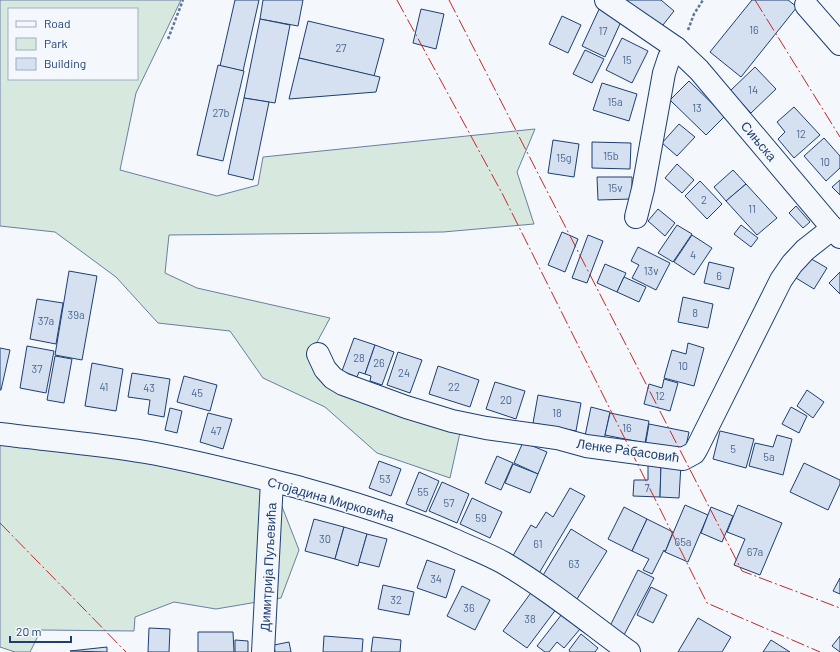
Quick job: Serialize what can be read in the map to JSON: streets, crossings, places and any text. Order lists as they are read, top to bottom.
{
  "streets": {
    "street": [
      "Сињска",
      "Ленке Рабасовић",
      "Стојадина Мирковића",
      "Димитрија Пуљевића"
    ]
  },
  "crossings": [
    ["Сињска", "Ленке Рабасовић"],
    ["Стојадина Мирковића", "Димитрија Пуљевића"]
  ],
  "house_numbers": [
    "16",
    "17",
    "27",
    "15",
    "14",
    "15a",
    "13",
    "27b",
    "12",
    "15b",
    "15g",
    "10",
    "15v",
    "2",
    "11",
    "4",
    "13v",
    "6",
    "8",
    "39a",
    "37a",
    "28",
    "26",
    "10",
    "37",
    "24",
    "41",
    "22",
    "43",
    "45",
    "12",
    "20",
    "18",
    "16",
    "47",
    "5",
    "5a",
    "53",
    "7",
    "55",
    "57",
    "59",
    "30",
    "65a",
    "61",
    "67a",
    "63",
    "34",
    "32",
    "36",
    "38"
  ],
  "legend": ["Road", "Park", "Building"],
  "scale_bar": "20 m"
}
